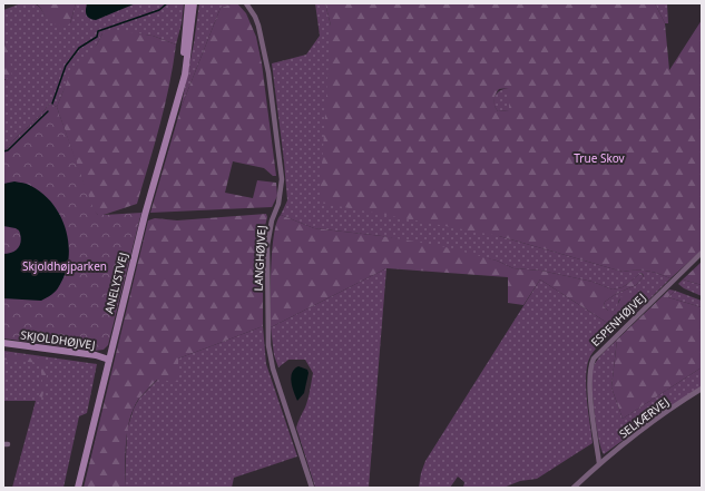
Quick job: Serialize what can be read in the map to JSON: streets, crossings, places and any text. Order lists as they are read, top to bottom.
{
  "streets": {
    "street": [
      "LANGHØJVEJ",
      "ANELYSTVEJ",
      "ESPENHØJVEJ",
      "SKJOLDHØJVEJ",
      "SELKÆRVEJ"
    ]
  },
  "crossings": [
    ["ANELYSTVEJ", "SKJOLDHØJVEJ"],
    ["ESPENHØJVEJ", "SELKÆRVEJ"]
  ],
  "parks": ["True Skov", "Skjoldhøjparken"]
}
